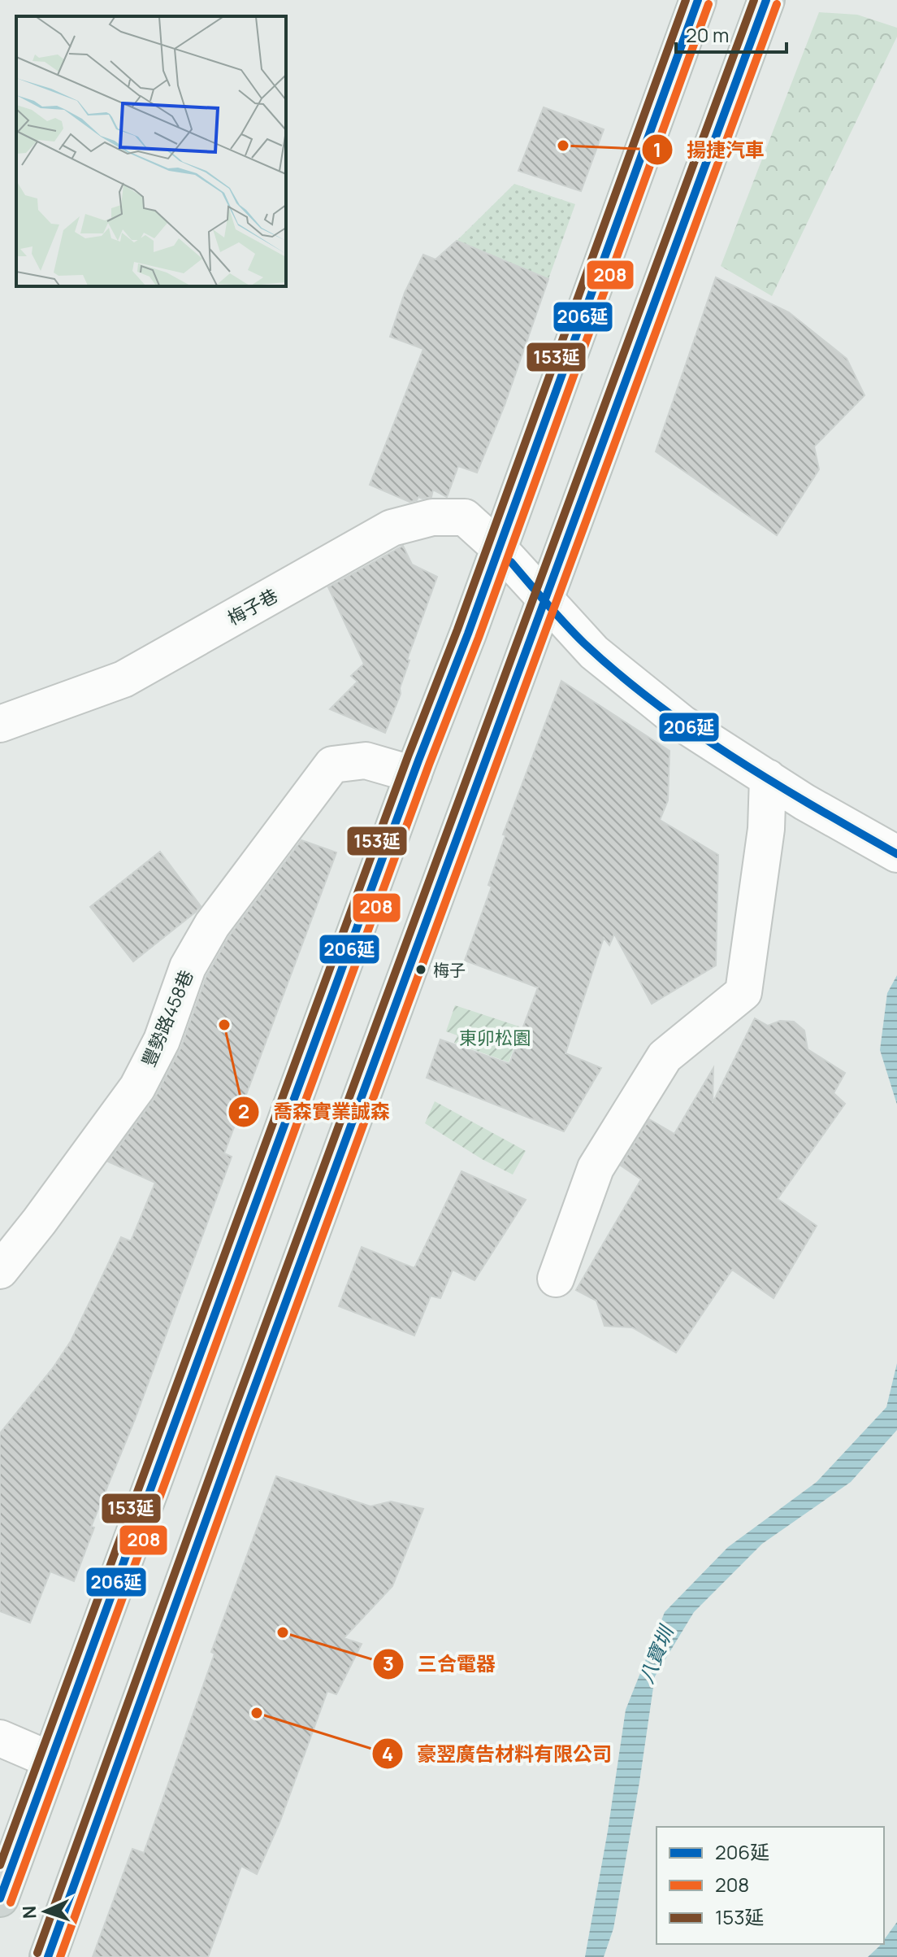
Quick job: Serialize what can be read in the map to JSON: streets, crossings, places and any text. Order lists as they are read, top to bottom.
{
  "streets": {
    "street": ["梅子巷", "豐勢路458巷"]
  },
  "water": ["八寶圳"],
  "parks": ["東卯松園"],
  "places": [
    "揚捷汽車",
    "梅子",
    "喬森實業誠森",
    "三合電器",
    "豪翌廣告材料有限公司"
  ],
  "lines": ["transit line 206延", "transit line 153延", "transit line 208"],
  "legend": ["206延", "208", "153延"],
  "scale_bar": "20 m",
  "north": "left"
}
